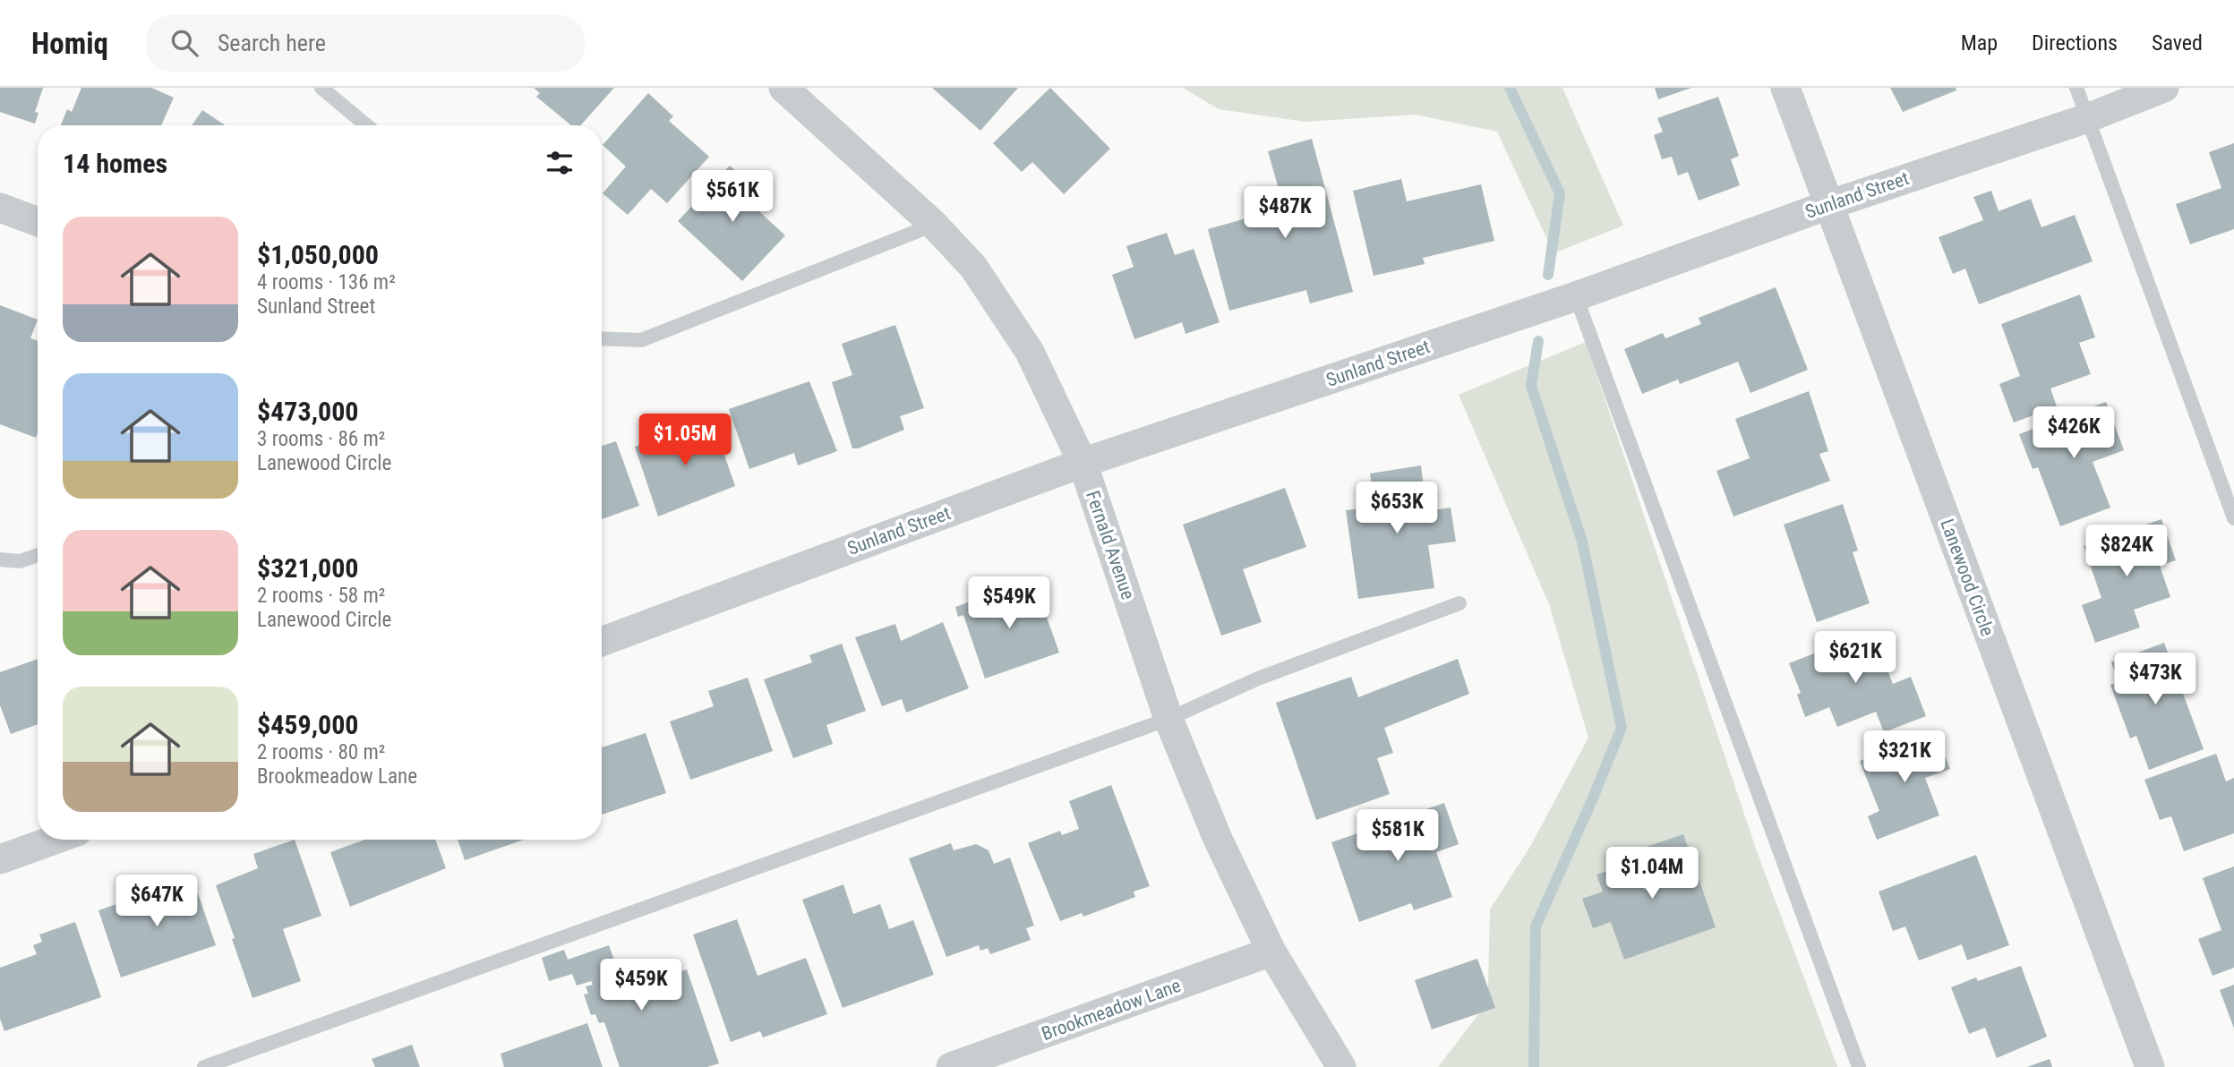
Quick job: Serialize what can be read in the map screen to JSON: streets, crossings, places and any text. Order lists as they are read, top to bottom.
{
  "streets": {
    "street": [
      "Sunland Street",
      "Fernald Avenue",
      "Lanewood Circle",
      "Brookmeadow Lane"
    ]
  },
  "crossings": [
    ["Sunland Street", "Fernald Avenue"],
    ["Sunland Street", "Lanewood Circle"],
    ["Fernald Avenue", "Brookmeadow Lane"]
  ],
  "page": {
    "header": "Homiq",
    "search": "Search here",
    "nav": ["Map", "Directions", "Saved"],
    "heading": "14 homes",
    "price": [
      "$561K",
      "$487K",
      "$426K",
      "$1.05M",
      "$653K",
      "$824K",
      "$549K",
      "$621K",
      "$473K",
      "$321K",
      "$581K",
      "$1.04M",
      "$647K",
      "$459K"
    ],
    "list": [
      {
        "name": "$1,050,000",
        "note": "4 rooms · 136 m² · Sunland Street"
      },
      {
        "name": "$473,000",
        "note": "3 rooms · 86 m² · Lanewood Circle"
      },
      {
        "name": "$321,000",
        "note": "2 rooms · 58 m² · Lanewood Circle"
      },
      {
        "name": "$459,000",
        "note": "2 rooms · 80 m² · Brookmeadow Lane"
      }
    ]
  }
}
